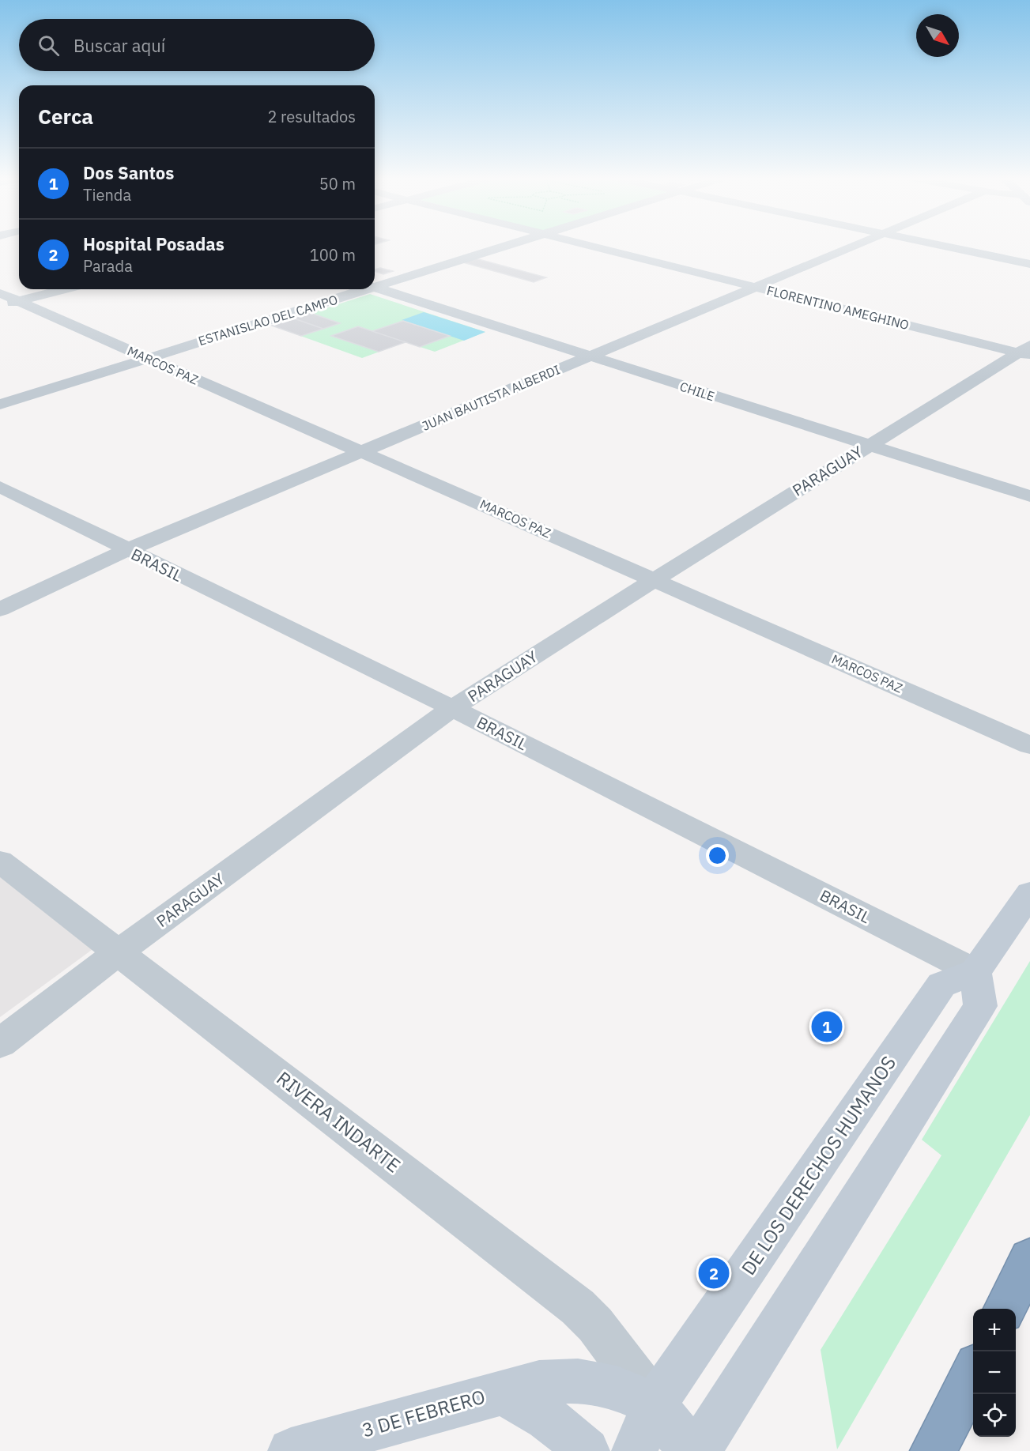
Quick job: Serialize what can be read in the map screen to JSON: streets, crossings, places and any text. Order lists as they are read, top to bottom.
{
  "streets": {
    "street": [
      "FLORENTINO AMEGHINO",
      "ESTANISLAO DEL CAMPO",
      "MARCOS PAZ",
      "CHILE",
      "JUAN BAUTISTA ALBERDI",
      "PARAGUAY",
      "BRASIL",
      "RIVERA INDARTE",
      "DE LOS DERECHOS HUMANOS",
      "3 DE FEBRERO"
    ]
  },
  "crossings": [
    ["FLORENTINO AMEGHINO", "JUAN BAUTISTA ALBERDI"],
    ["FLORENTINO AMEGHINO", "PARAGUAY"],
    ["ESTANISLAO DEL CAMPO", "MARCOS PAZ"],
    ["MARCOS PAZ", "JUAN BAUTISTA ALBERDI"],
    ["MARCOS PAZ", "PARAGUAY"],
    ["CHILE", "JUAN BAUTISTA ALBERDI"],
    ["CHILE", "PARAGUAY"],
    ["JUAN BAUTISTA ALBERDI", "BRASIL"],
    ["PARAGUAY", "BRASIL"],
    ["PARAGUAY", "RIVERA INDARTE"],
    ["BRASIL", "DE LOS DERECHOS HUMANOS"],
    ["RIVERA INDARTE", "DE LOS DERECHOS HUMANOS"],
    ["RIVERA INDARTE", "3 DE FEBRERO"],
    ["DE LOS DERECHOS HUMANOS", "3 DE FEBRERO"]
  ],
  "north": "bottom right",
  "page": {
    "search": "Buscar aquí",
    "heading": ["Cerca", "2 resultados"],
    "list": [
      {
        "mark": "1",
        "name": "Dos Santos",
        "note": "Tienda",
        "value": "50 m"
      },
      {
        "mark": "2",
        "name": "Hospital Posadas",
        "note": "Parada",
        "value": "100 m"
      }
    ],
    "pins": ["1", "2"],
    "map_buttons": ["+", "−"]
  }
}
